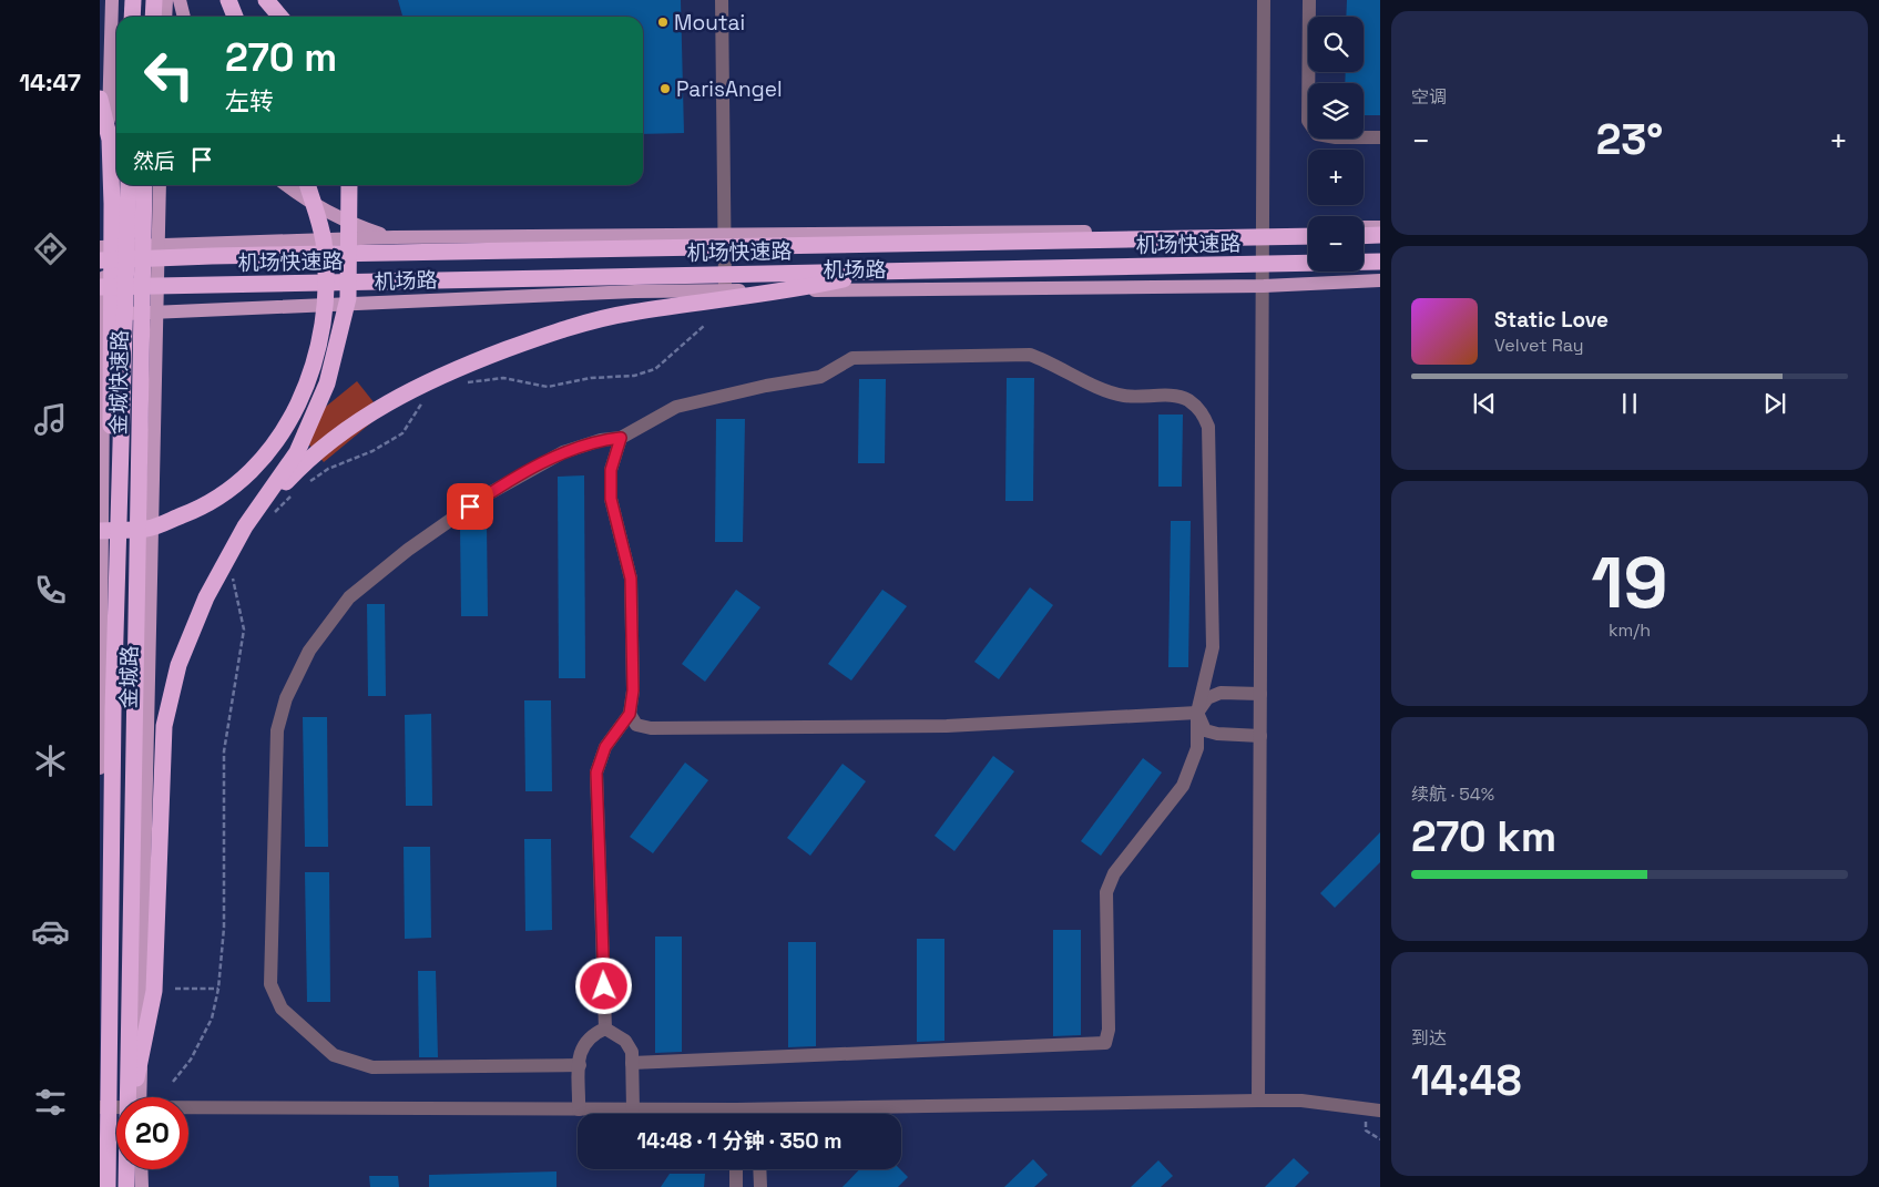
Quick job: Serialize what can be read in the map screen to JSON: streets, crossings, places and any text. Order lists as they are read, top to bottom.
{
  "streets": {
    "highway": ["机场快速路", "金城快速路"],
    "main road": ["机场路", "金城路"]
  },
  "crossings": [
    ["机场快速路", "金城路"],
    ["机场路", "金城路"]
  ],
  "places": ["Moutai", "ParisAngel"],
  "page": {
    "tabs": "14:47",
    "tile": [
      "空调",
      ["19", "km/h"],
      ["续航 · 54%", "270 km"],
      ["到达", "14:48"]
    ],
    "map_buttons": ["+", "−"],
    "turn": ["270 m", "左转"],
    "heat": ["−", "23°", "+"],
    "then": "然后",
    "song": ["Static Love", "Velvet Ray"],
    "limit": "20",
    "trip": "14:48 · 1 分钟 · 350 m"
  }
}
